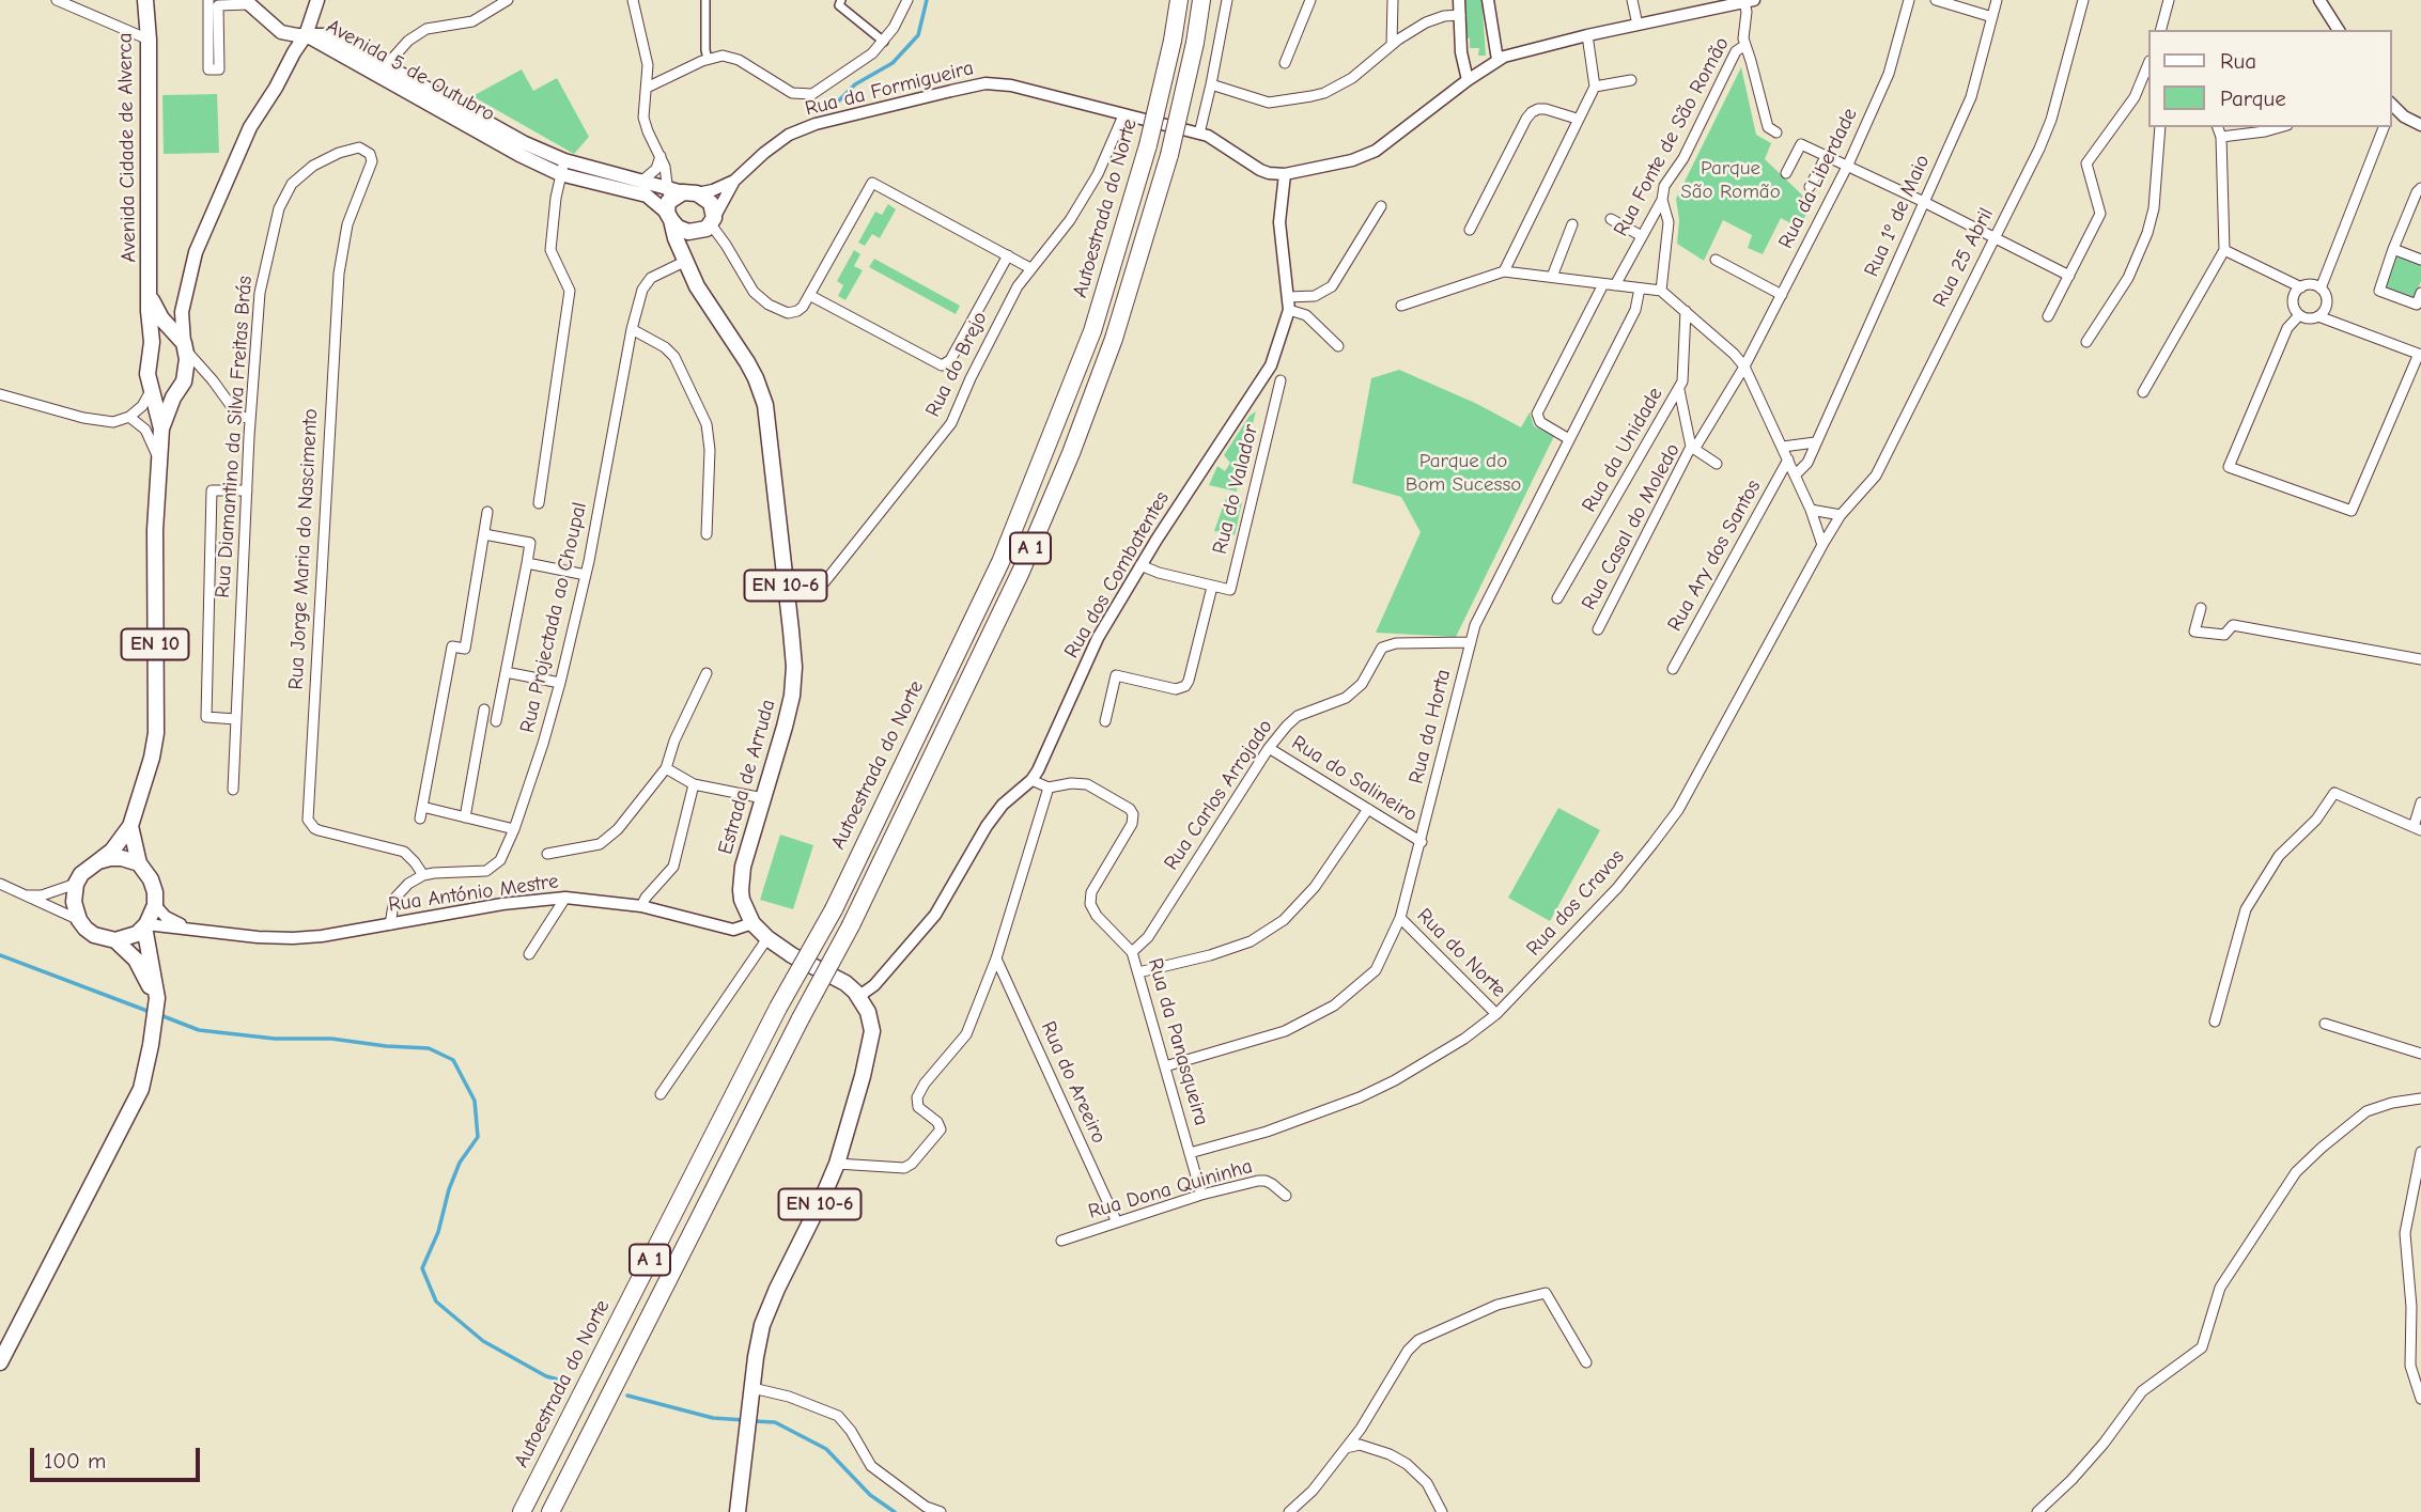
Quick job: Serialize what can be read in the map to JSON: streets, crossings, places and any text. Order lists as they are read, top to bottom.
{
  "streets": {
    "highway": ["Autoestrada do Norte", "A 1"],
    "main road": [
      "Avenida 5 de Outubro",
      "Avenida Cidade de Alverca",
      "EN 10-6",
      "EN 10",
      "Estrada de Arruda"
    ],
    "street": [
      "Rua da Formigueira",
      "Rua Fonte de São Romão",
      "Rua da Liberdade",
      "Rua 1º de Maio",
      "Rua 25 Abril",
      "Rua do Brejo",
      "Rua Diamantino da Silva Freitas Brás",
      "Rua da Unidade",
      "Rua do Valador",
      "Rua Casal do Moledo",
      "Rua Jorge Maria do Nascimento",
      "Rua Ary dos Santos",
      "Rua dos Combatentes",
      "Rua Projectada ao Choupal",
      "Rua da Horta",
      "Rua do Salineiro",
      "Rua Carlos Arrojado",
      "Rua António Mestre",
      "Rua dos Cravos",
      "Rua do Norte",
      "Rua da Panasqueira",
      "Rua do Areeiro",
      "Rua Dona Quininha"
    ]
  },
  "crossings": [
    ["Avenida 5 de Outubro", "Rua da Formigueira"],
    ["Avenida 5 de Outubro", "Estrada de Arruda"],
    ["Rua da Formigueira", "Rua do Brejo"],
    ["Rua da Formigueira", "Rua dos Combatentes"],
    ["Rua da Formigueira", "Estrada de Arruda"],
    ["Avenida Cidade de Alverca", "EN 10"],
    ["Avenida Cidade de Alverca", "Rua António Mestre"],
    ["Rua da Liberdade", "Rua Casal do Moledo"],
    ["Rua 25 Abril", "Rua dos Cravos"],
    ["Rua do Brejo", "Estrada de Arruda"],
    ["Rua Diamantino da Silva Freitas Brás", "Rua Jorge Maria do Nascimento"],
    ["Rua Jorge Maria do Nascimento", "Rua Projectada ao Choupal"],
    ["Rua dos Combatentes", "EN 10-6"],
    ["Rua dos Combatentes", "Estrada de Arruda"],
    ["Rua dos Combatentes", "Rua da Panasqueira"],
    ["EN 10-6", "Estrada de Arruda"],
    ["Rua Projectada ao Choupal", "Estrada de Arruda"],
    ["EN 10", "Rua António Mestre"],
    ["Rua da Horta", "Rua do Salineiro"],
    ["Rua da Horta", "Rua Carlos Arrojado"],
    ["Rua da Horta", "Rua do Norte"],
    ["Rua da Horta", "Rua da Panasqueira"],
    ["Estrada de Arruda", "Rua António Mestre"],
    ["Rua do Salineiro", "Rua Carlos Arrojado"],
    ["Rua Carlos Arrojado", "Rua da Panasqueira"],
    ["Rua dos Cravos", "Rua do Norte"],
    ["Rua dos Cravos", "Rua da Panasqueira"],
    ["Rua da Panasqueira", "Rua Dona Quininha"],
    ["Rua do Areeiro", "Rua Dona Quininha"]
  ],
  "parks": ["Parque São Romão", "Parque do Bom Sucesso"],
  "legend": ["Rua", "Parque"],
  "scale_bar": "100 m"
}
